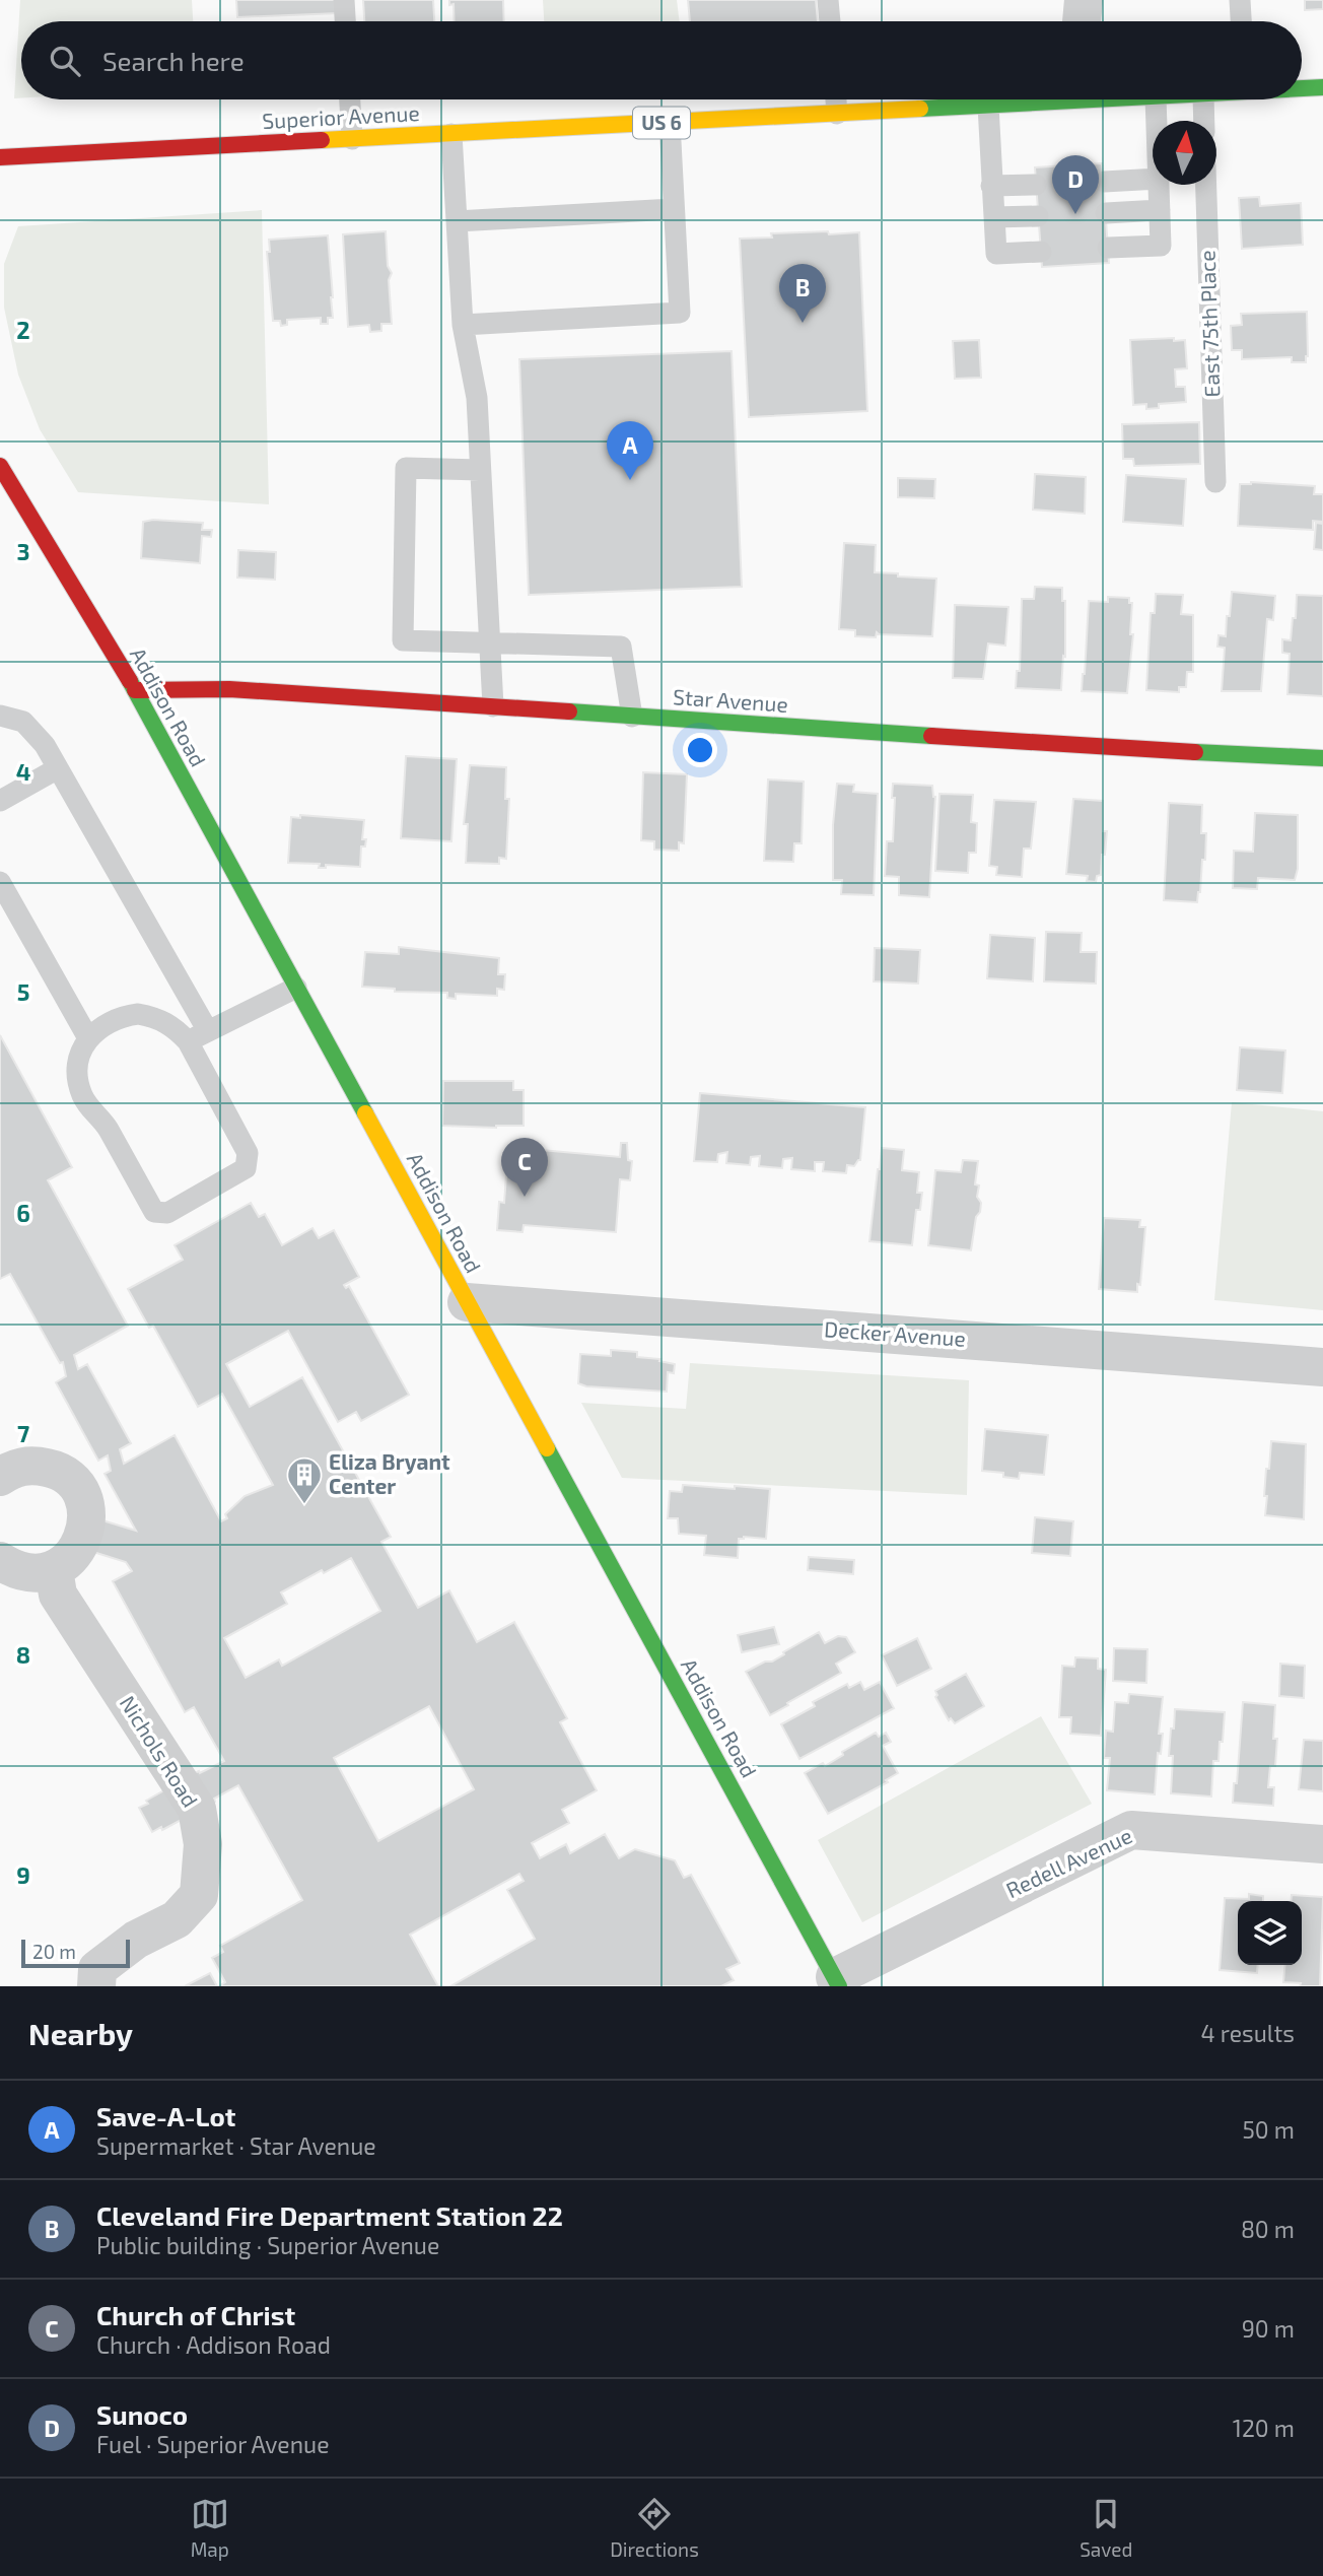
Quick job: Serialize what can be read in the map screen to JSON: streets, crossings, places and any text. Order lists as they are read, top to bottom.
{
  "streets": {
    "street": [
      "Superior Avenue",
      "US 6",
      "Star Avenue",
      "Addison Road",
      "Decker Avenue",
      "Nichols Road",
      "Redell Avenue"
    ],
    "lane": ["East 75th Place"]
  },
  "crossings": [
    ["Star Avenue", "Addison Road"],
    ["Addison Road", "Decker Avenue"],
    ["Addison Road", "Redell Avenue"]
  ],
  "places": {
    "building": ["Eliza Bryant Center"]
  },
  "scale_bar": "20 m",
  "north": "top",
  "page": {
    "search": "Search here",
    "pins": [
      "D",
      "B",
      "A",
      "C"
    ],
    "scale": "20 m",
    "heading": ["Nearby", "4 results"],
    "list": [
      {
        "mark": "A",
        "name": "Save-A-Lot",
        "note": "Supermarket · Star Avenue",
        "value": "50 m"
      },
      {
        "mark": "B",
        "name": "Cleveland Fire Department Station 22",
        "note": "Public building · Superior Avenue",
        "value": "80 m"
      },
      {
        "mark": "C",
        "name": "Church of Christ",
        "note": "Church · Addison Road",
        "value": "90 m"
      },
      {
        "mark": "D",
        "name": "Sunoco",
        "note": "Fuel · Superior Avenue",
        "value": "120 m"
      }
    ],
    "nav": ["Map", "Directions", "Saved"]
  },
  "grid": {
    "rows": [
      "2",
      "3",
      "4",
      "5",
      "6",
      "7",
      "8",
      "9"
    ]
  }
}
